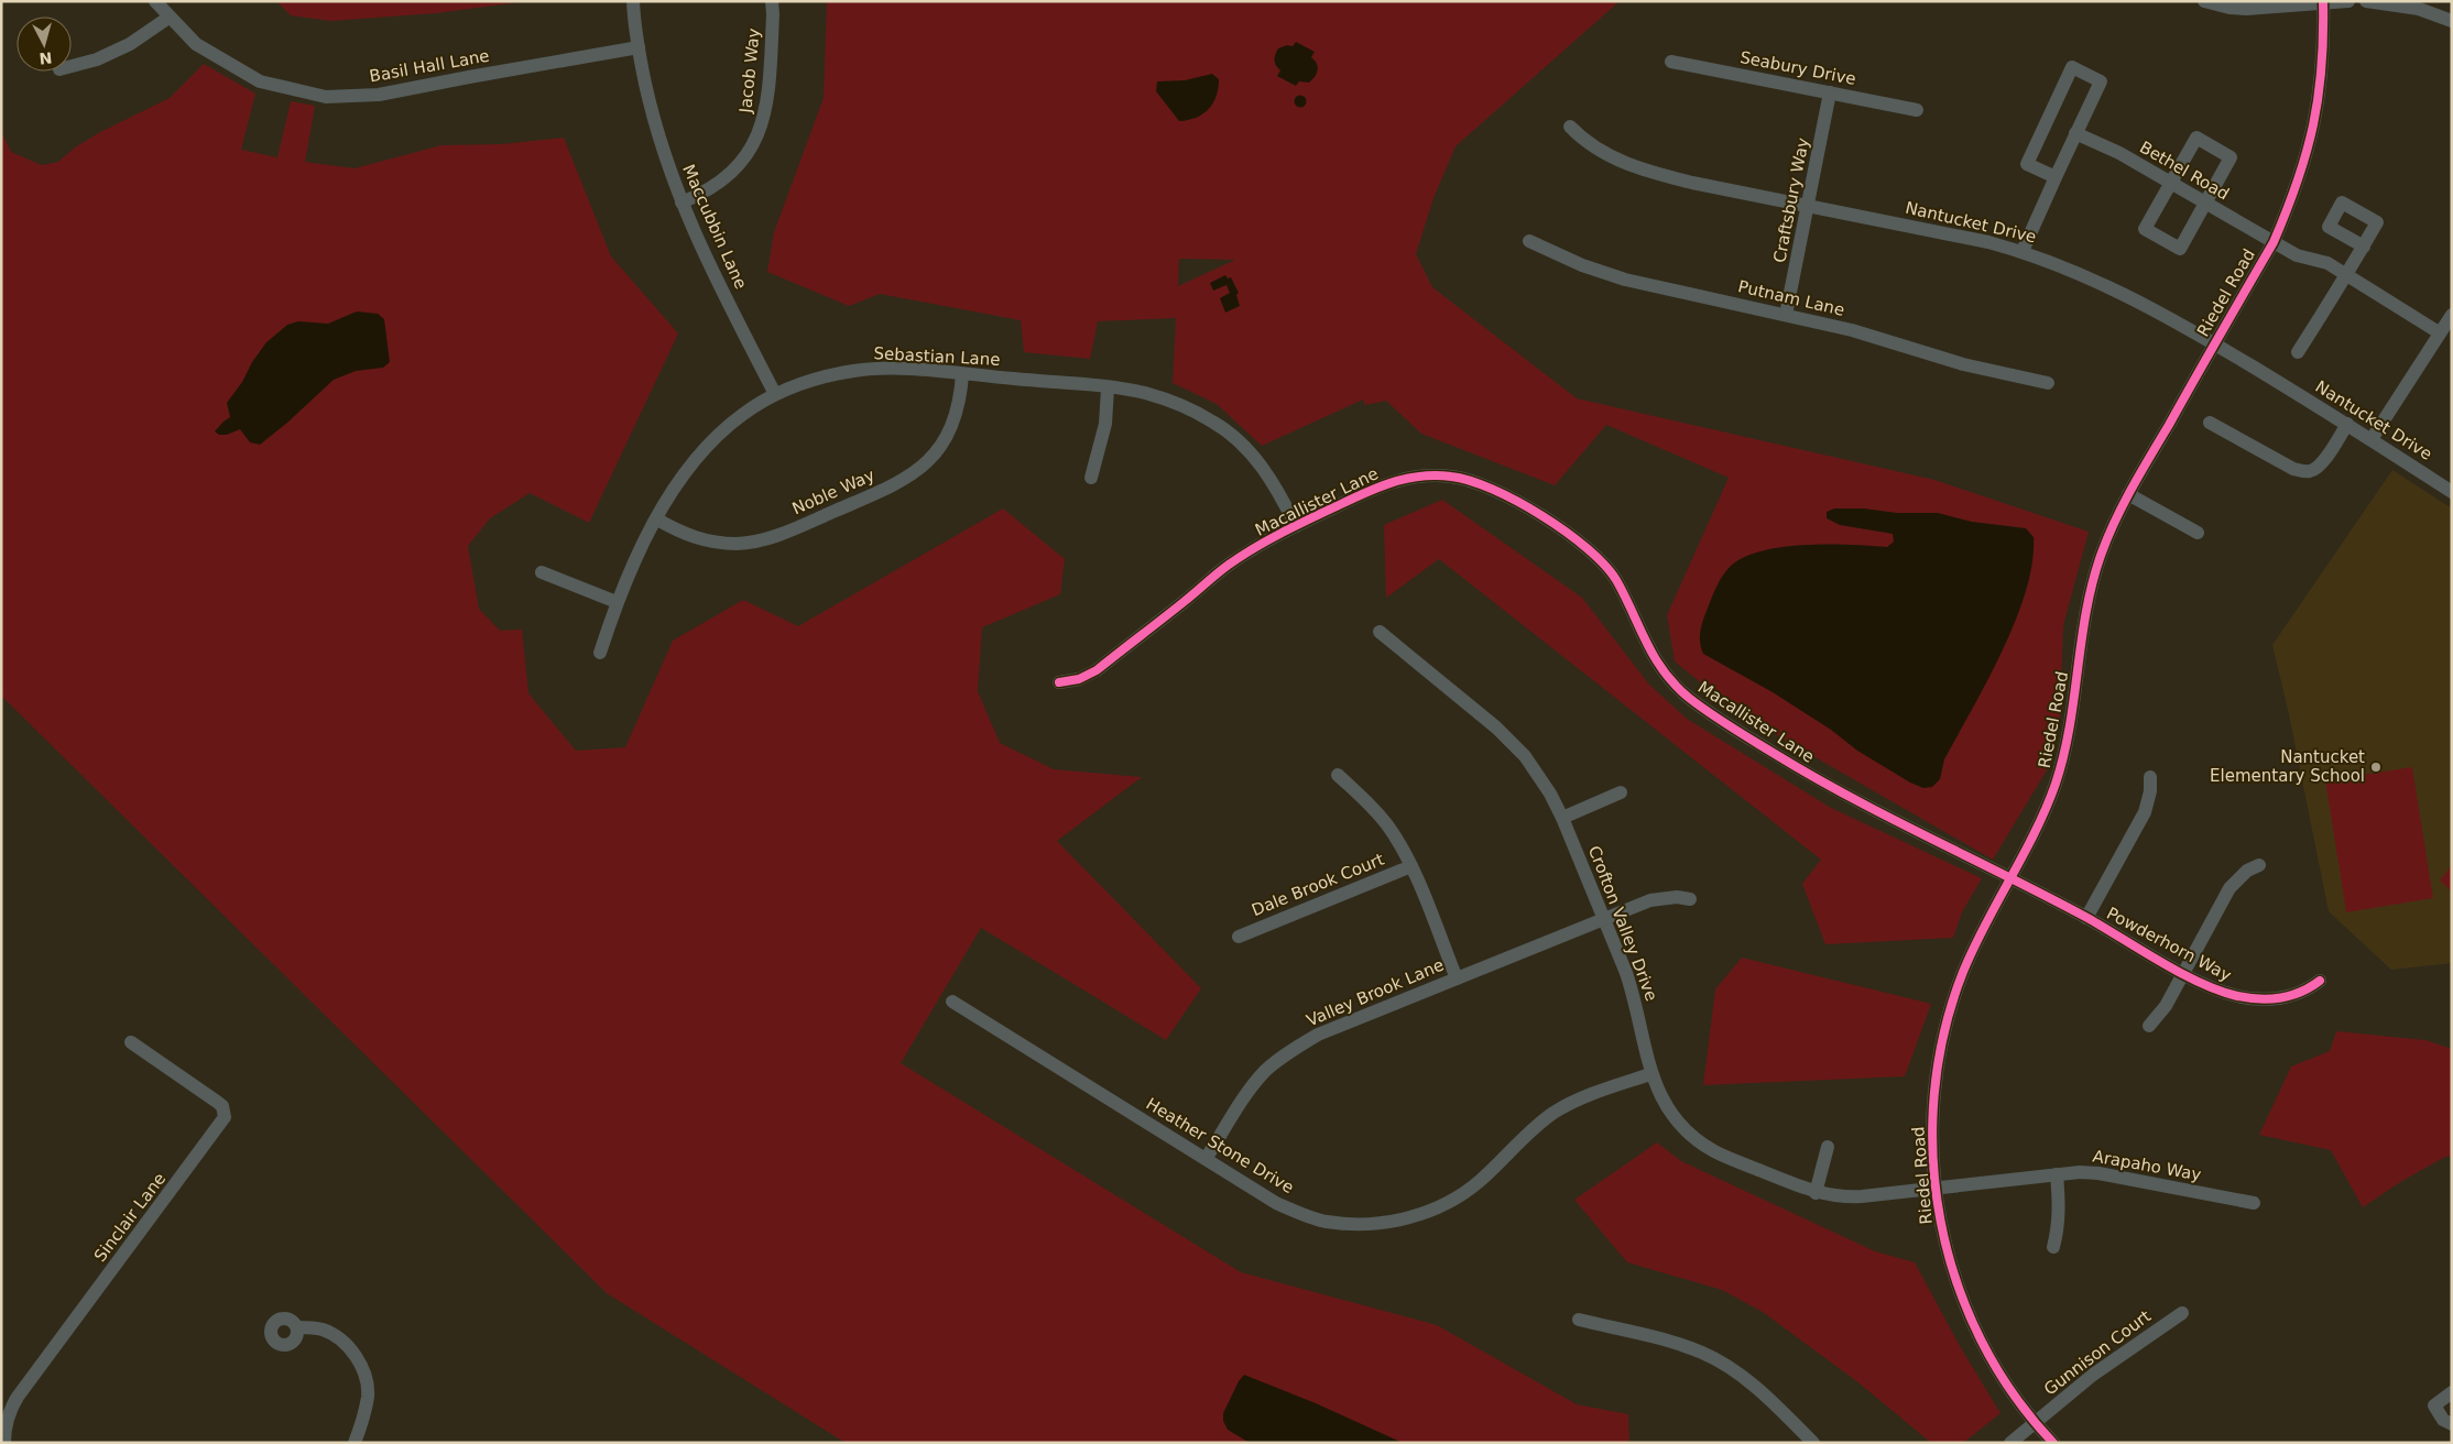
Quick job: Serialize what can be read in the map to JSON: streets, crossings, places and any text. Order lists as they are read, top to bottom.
{
  "streets": {
    "street": [
      "Basil Hall Lane",
      "Seabury Drive",
      "Jacob Way",
      "Bethel Road",
      "Craftsbury Way",
      "Nantucket Drive",
      "Maccubbin Lane",
      "Riedel Road",
      "Putnam Lane",
      "Sebastian Lane",
      "Noble Way",
      "Macallister Lane",
      "Dale Brook Court",
      "Crofton Valley Drive",
      "Powderhorn Way",
      "Valley Brook Lane",
      "Heather Stone Drive",
      "Arapaho Way",
      "Sinclair Lane",
      "Gunnison Court"
    ]
  },
  "crossings": [
    ["Basil Hall Lane", "Maccubbin Lane"],
    ["Seabury Drive", "Craftsbury Way"],
    ["Jacob Way", "Maccubbin Lane"],
    ["Bethel Road", "Riedel Road"],
    ["Craftsbury Way", "Nantucket Drive"],
    ["Craftsbury Way", "Putnam Lane"],
    ["Nantucket Drive", "Riedel Road"],
    ["Maccubbin Lane", "Sebastian Lane"],
    ["Riedel Road", "Macallister Lane"],
    ["Riedel Road", "Crofton Valley Drive"],
    ["Riedel Road", "Powderhorn Way"],
    ["Riedel Road", "Arapaho Way"],
    ["Riedel Road", "Gunnison Court"],
    ["Sebastian Lane", "Noble Way"],
    ["Sebastian Lane", "Macallister Lane"],
    ["Macallister Lane", "Powderhorn Way"],
    ["Crofton Valley Drive", "Valley Brook Lane"],
    ["Crofton Valley Drive", "Heather Stone Drive"],
    ["Crofton Valley Drive", "Arapaho Way"],
    ["Valley Brook Lane", "Heather Stone Drive"]
  ],
  "places": ["Nantucket Elementary School"],
  "north": "bottom"
}
